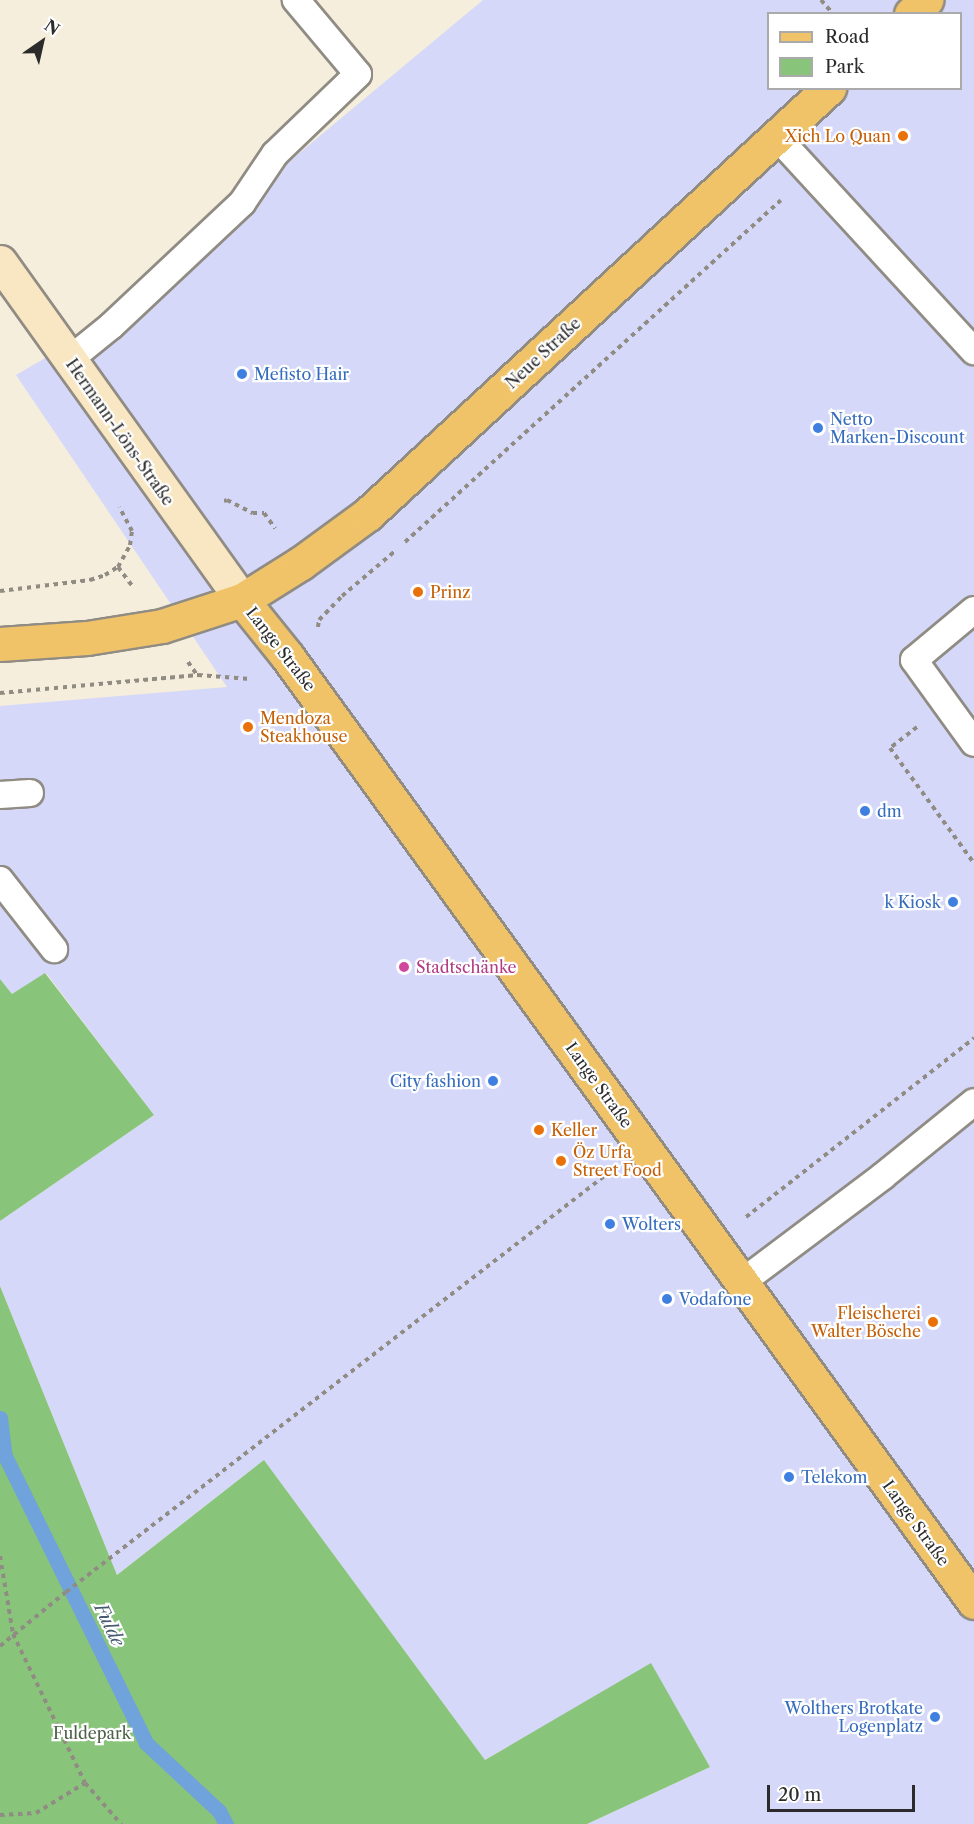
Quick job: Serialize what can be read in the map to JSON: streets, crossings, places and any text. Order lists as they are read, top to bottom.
{
  "streets": {
    "main road": ["Neue Straße", "Lange Straße"],
    "street": ["Hermann-Löns-Straße"]
  },
  "crossings": [
    ["Neue Straße", "Hermann-Löns-Straße"],
    ["Neue Straße", "Lange Straße"],
    ["Hermann-Löns-Straße", "Lange Straße"]
  ],
  "water": ["Fulde"],
  "parks": ["Fuldepark"],
  "places": [
    "Xich Lo Quan",
    "Mefisto Hair",
    "Netto Marken-Discount",
    "Prinz",
    "Mendoza Steakhouse",
    "dm",
    "k Kiosk",
    "Stadtschänke",
    "City fashion",
    "Keller",
    "Öz Urfa Street Food",
    "Wolters",
    "Vodafone",
    "Fleischerei Walter Bösche",
    "Telekom",
    "Wolthers Brotkate Logenplatz"
  ],
  "legend": ["Road", "Park"],
  "scale_bar": "20 m",
  "north": "top right"
}
